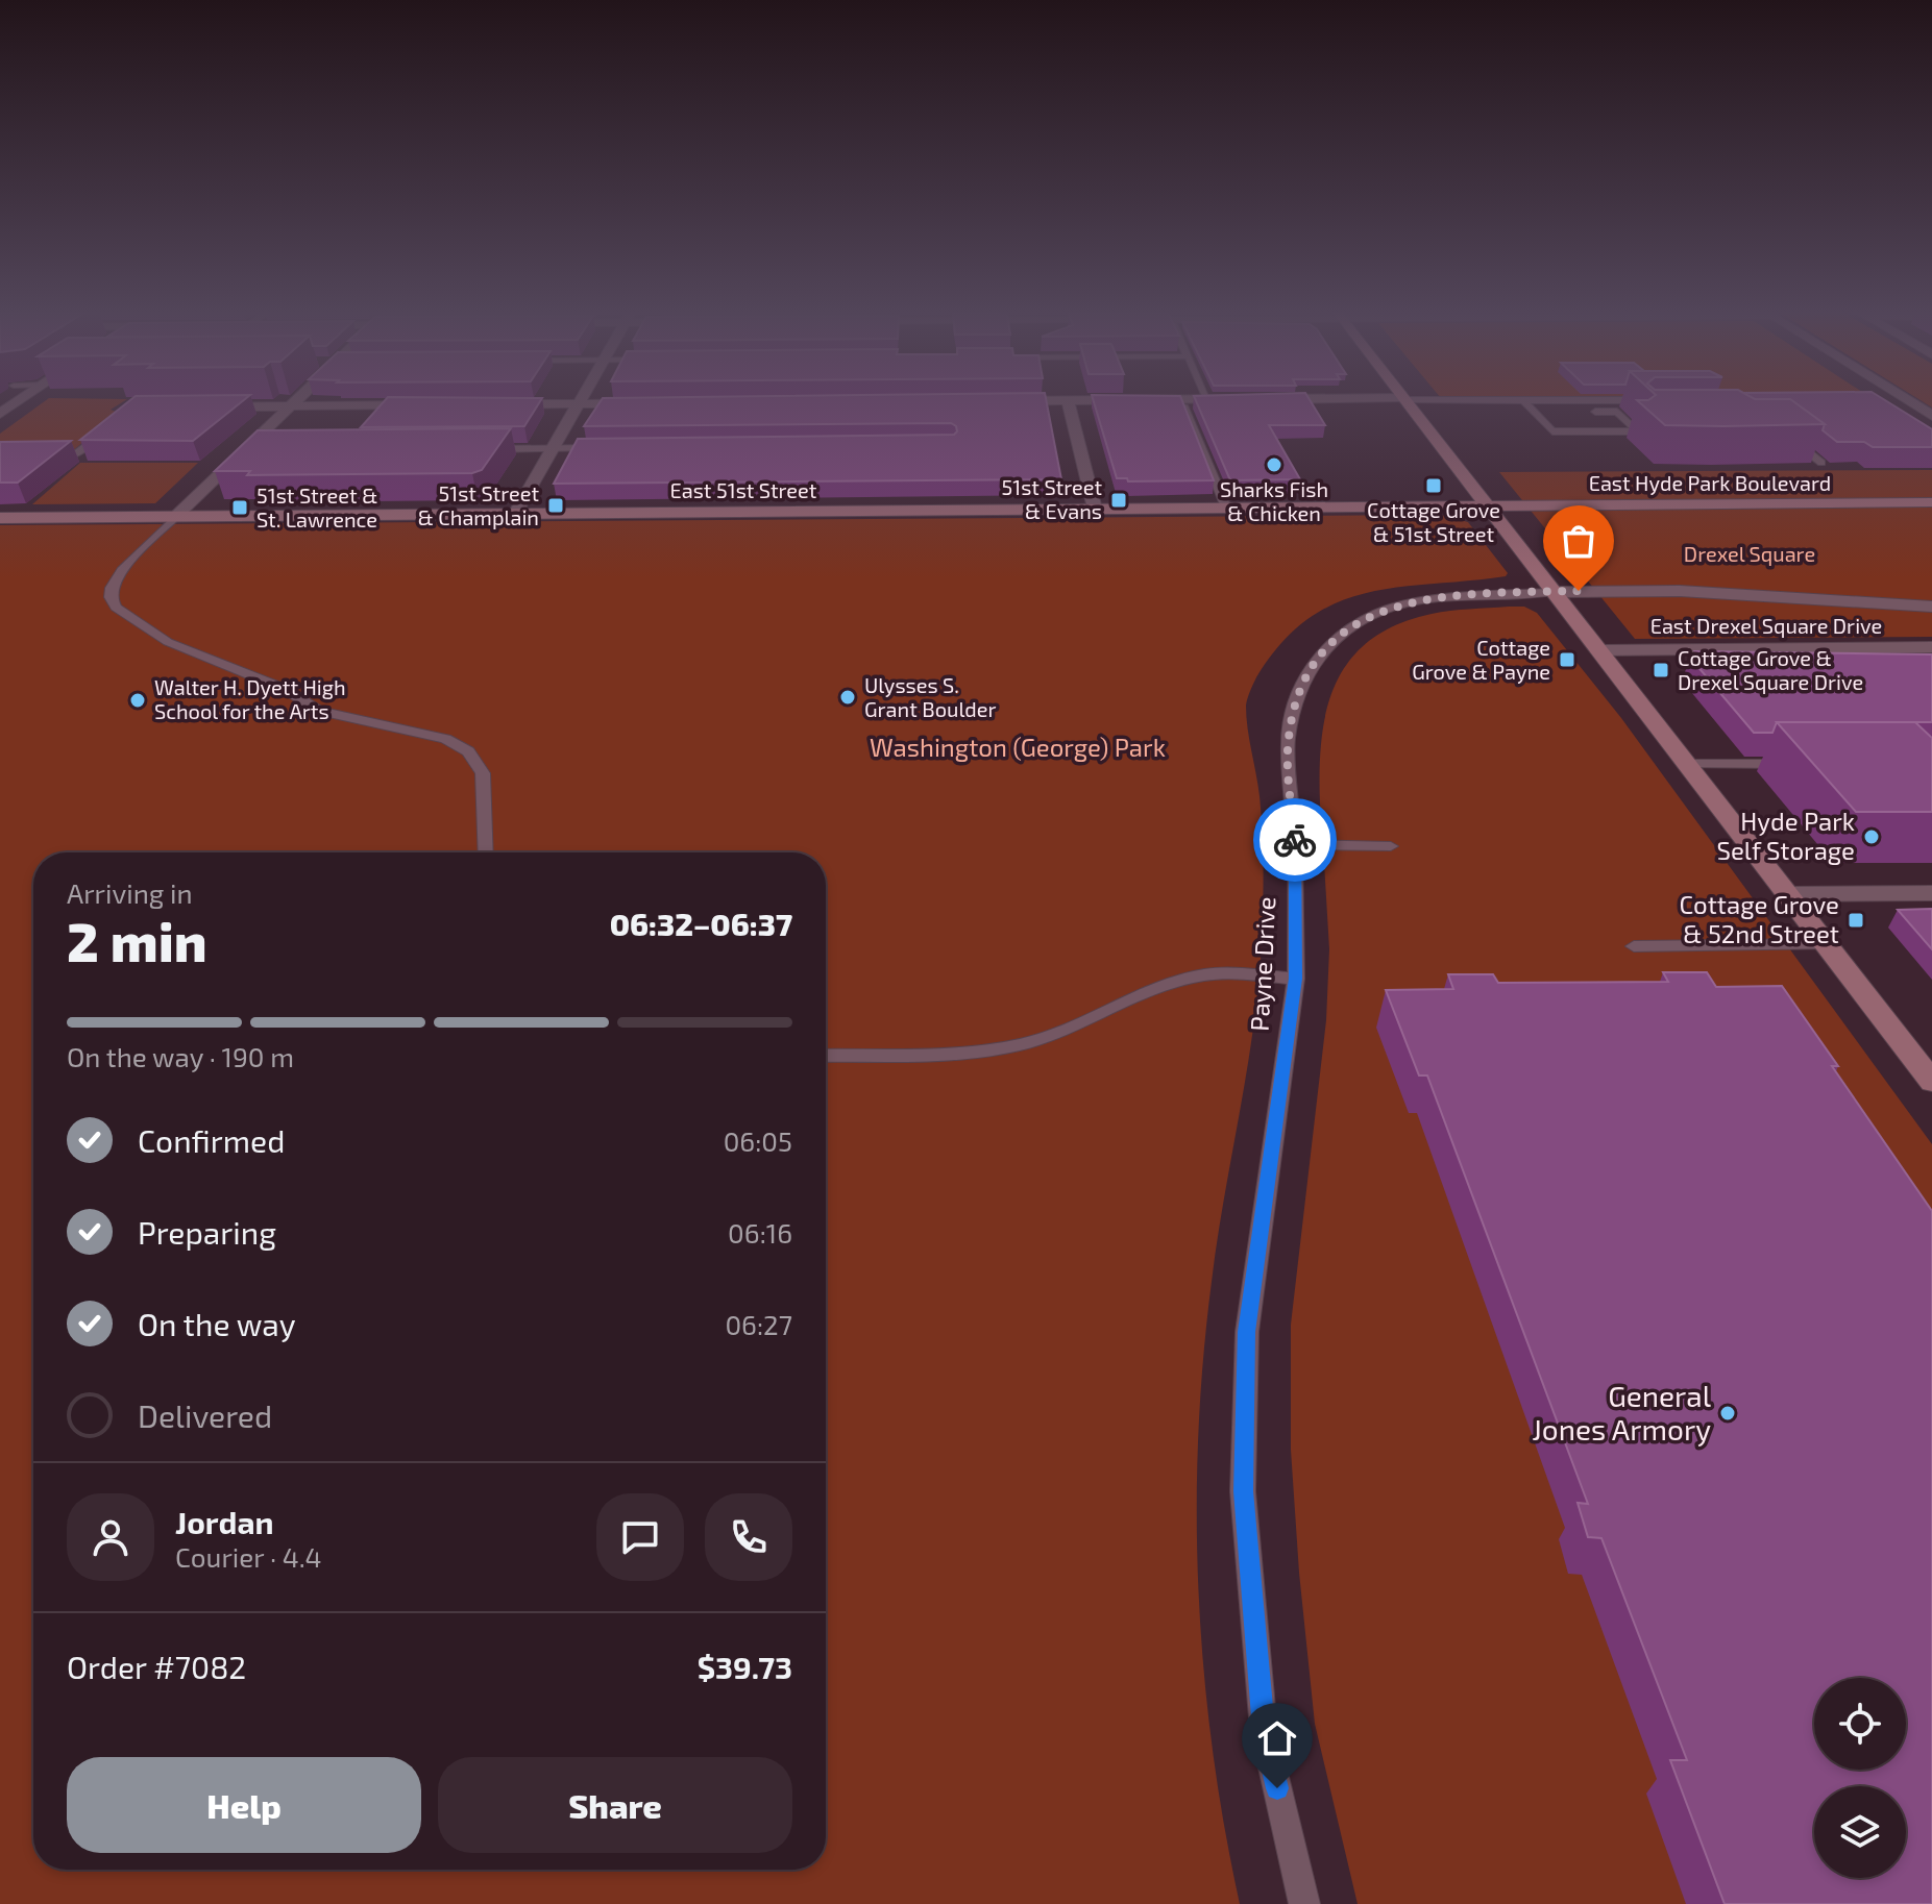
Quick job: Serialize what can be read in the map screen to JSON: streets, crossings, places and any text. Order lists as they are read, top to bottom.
{
  "streets": {
    "main road": ["East Hyde Park Boulevard", "East 51st Street"],
    "street": ["East Drexel Square Drive", "Payne Drive"]
  },
  "crossings": [
    ["East Hyde Park Boulevard", "East 51st Street"]
  ],
  "parks": ["Drexel Square", "Washington (George) Park"],
  "places": {
    "other": [
      "Sharks Fish & Chicken",
      "Ulysses S. Grant Boulder",
      "Walter H. Dyett High School for the Arts",
      "Hyde Park Self Storage",
      "General Jones Armory"
    ],
    "transit": [
      "Cottage Grove & 51st Street",
      "51st Street & Evans",
      "51st Street & Champlain",
      "51st Street & St. Lawrence",
      "Cottage Grove & Payne",
      "Cottage Grove & Drexel Square Drive",
      "Cottage Grove & 52nd Street"
    ]
  },
  "page": {
    "heading": ["2 min", "Arriving in", "06:32–06:37"],
    "panel": [
      "Jordan",
      "Courier · 4.4",
      "Order #7082",
      "$39.73"
    ],
    "bar": "On the way · 190 m",
    "list": [
      ["Confirmed", "06:05"],
      ["Preparing", "06:16"],
      ["On the way", "06:27"],
      "Delivered"
    ],
    "buttons": ["Help", "Share"]
  }
}
